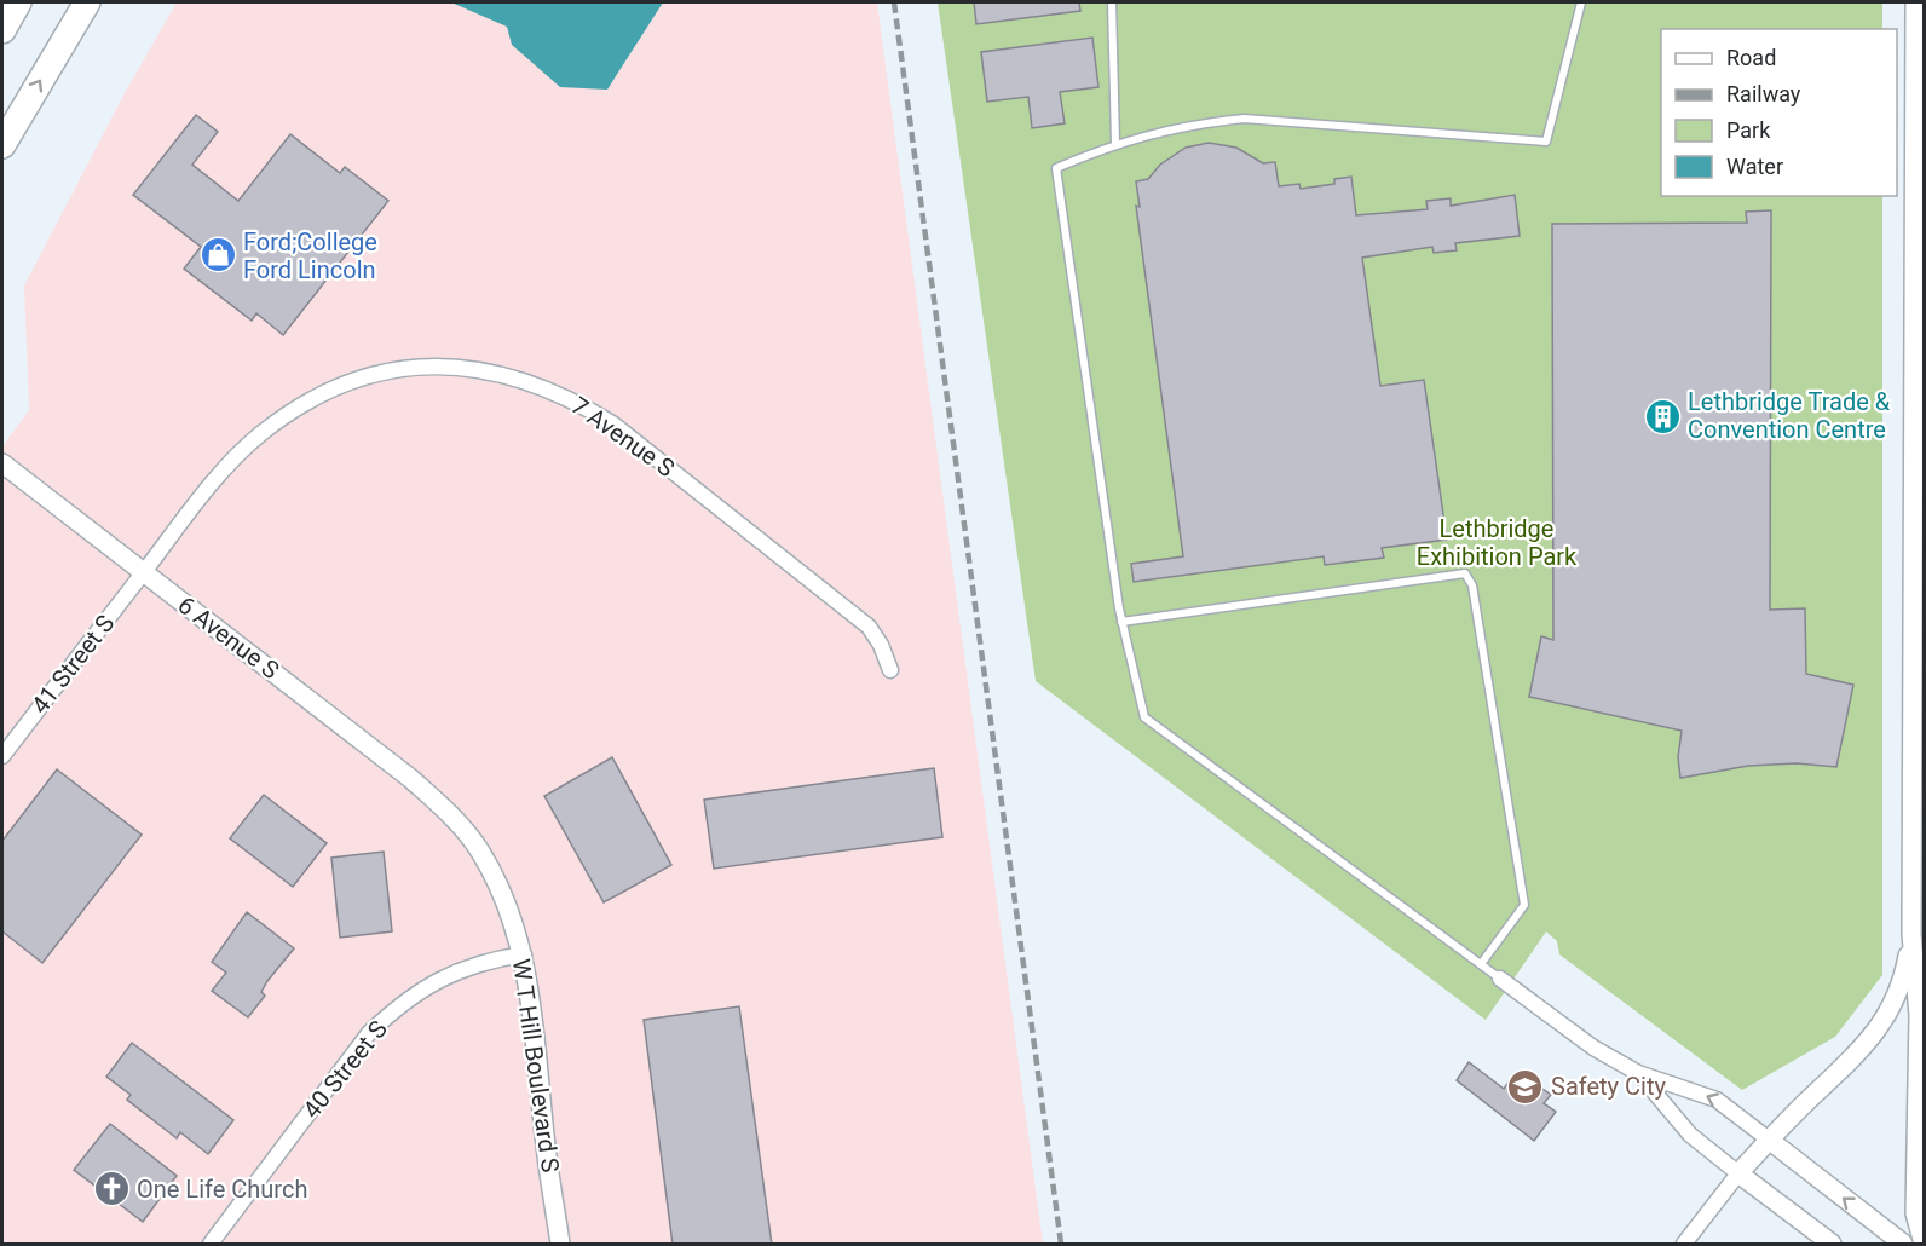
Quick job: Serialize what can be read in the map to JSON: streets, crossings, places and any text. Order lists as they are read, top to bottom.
{
  "streets": {
    "street": [
      "7 Avenue S",
      "6 Avenue S",
      "41 Street S",
      "W T Hill Boulevard S",
      "40 Street S"
    ]
  },
  "crossings": [
    ["7 Avenue S", "6 Avenue S"],
    ["7 Avenue S", "41 Street S"],
    ["6 Avenue S", "41 Street S"],
    ["6 Avenue S", "W T Hill Boulevard S"],
    ["W T Hill Boulevard S", "40 Street S"]
  ],
  "parks": ["Lethbridge Exhibition Park"],
  "places": {
    "shop": ["Ford;College Ford Lincoln"],
    "building": ["Lethbridge Trade & Convention Centre"],
    "school or university": ["Safety City"],
    "church": ["One Life Church"]
  },
  "legend": [
    "Road",
    "Railway",
    "Park",
    "Water"
  ]
}
